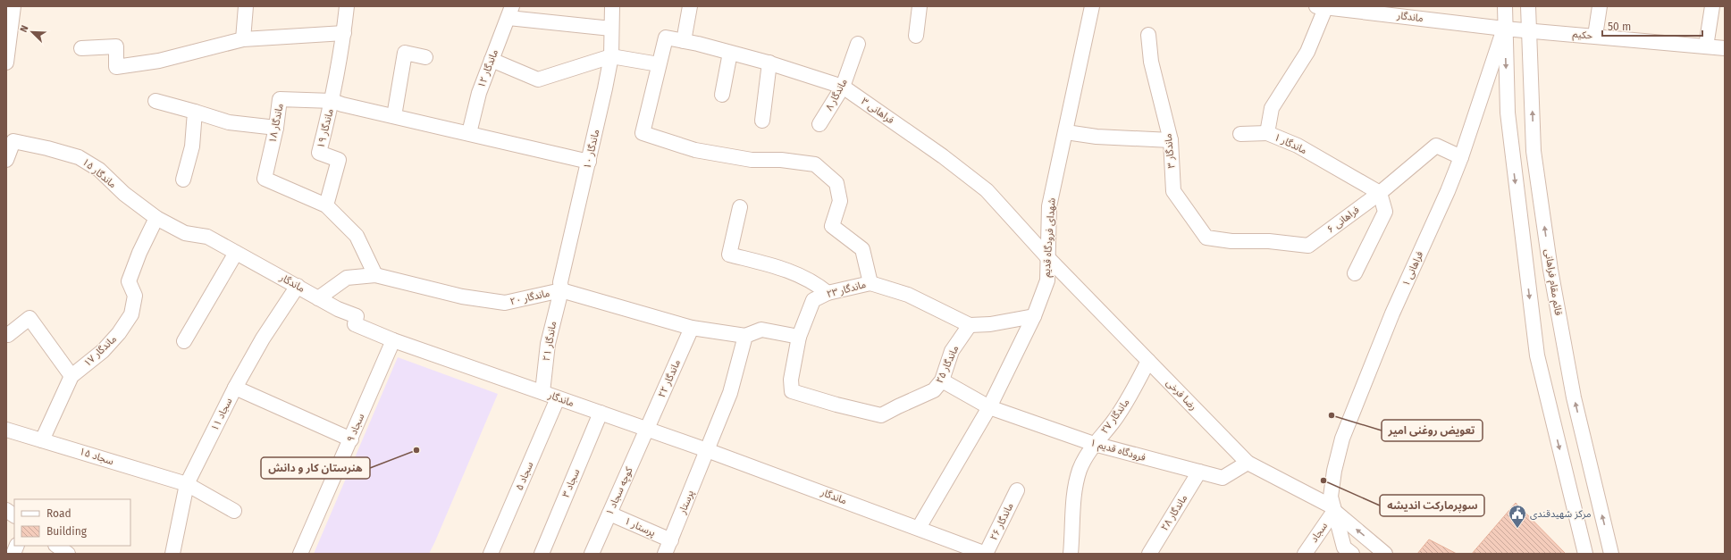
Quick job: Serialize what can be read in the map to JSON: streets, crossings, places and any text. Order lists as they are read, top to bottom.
{
  "streets": {
    "street": [
      "ماندگار",
      "حکیم",
      "ماندگار ۱۲",
      "ماندگار ۸",
      "فراهانی ۳",
      "ماندگار ۱۸",
      "ماندگار ۱۹",
      "ماندگار ۱",
      "ماندگار ۱۰",
      "ماندگار ۳",
      "ماندگار ۱۵",
      "فراهانی ۶",
      "شهدای فرودگاه قدیم",
      "فراهانی ۱",
      "قائم مقام فراهانی",
      "ماندگار ۲۳",
      "ماندگار ۲۰",
      "ماندگار ۲۱",
      "ماندگار ۱۷",
      "ماندگار ۲۵",
      "ماندگار ۲۲",
      "رضا فرخی",
      "سجاد ۱۱",
      "ماندگار ۲۷",
      "سجاد ۹",
      "فرودگاه قدیم ۱",
      "سجاد ۱۵",
      "سجاد ۵",
      "سجاد ۳",
      "کوچه سجاد ۱",
      "پرستار",
      "ماندگار ۲۸",
      "ماندگار ۲۶",
      "پرستار ۱",
      "سجاد"
    ]
  },
  "crossings": [
    ["ماندگار", "حکیم"],
    ["ماندگار", "ماندگار ۱"],
    ["ماندگار", "ماندگار ۱۵"],
    ["ماندگار", "شهدای فرودگاه قدیم"],
    ["ماندگار", "فراهانی ۱"],
    ["ماندگار", "ماندگار ۲۰"],
    ["ماندگار", "ماندگار ۲۱"],
    ["ماندگار", "ماندگار ۱۷"],
    ["ماندگار", "ماندگار ۲۲"],
    ["ماندگار", "سجاد ۱۱"],
    ["ماندگار", "سجاد ۹"],
    ["ماندگار", "سجاد ۵"],
    ["ماندگار", "سجاد ۳"],
    ["ماندگار", "کوچه سجاد ۱"],
    ["ماندگار", "پرستار"],
    ["ماندگار", "ماندگار ۲۶"],
    ["حکیم", "فراهانی ۱"],
    ["حکیم", "قائم مقام فراهانی"],
    ["ماندگار ۸", "فراهانی ۳"],
    ["فراهانی ۳", "شهدای فرودگاه قدیم"],
    ["فراهانی ۳", "ماندگار ۲۳"],
    ["فراهانی ۳", "رضا فرخی"],
    ["ماندگار ۱۸", "ماندگار ۱۹"],
    ["ماندگار ۱", "فراهانی ۶"],
    ["ماندگار ۱۰", "ماندگار ۲۰"],
    ["ماندگار ۱۰", "ماندگار ۲۱"],
    ["ماندگار ۳", "فراهانی ۶"],
    ["ماندگار ۱۵", "ماندگار ۱۷"],
    ["فراهانی ۶", "فراهانی ۱"],
    ["شهدای فرودگاه قدیم", "رضا فرخی"],
    ["شهدای فرودگاه قدیم", "فرودگاه قدیم ۱"],
    ["فراهانی ۱", "رضا فرخی"],
    ["فراهانی ۱", "سجاد"],
    ["ماندگار ۲۳", "ماندگار ۲۵"],
    ["ماندگار ۲۰", "ماندگار ۲۱"],
    ["ماندگار ۲۰", "ماندگار ۲۲"],
    ["ماندگار ۱۷", "سجاد ۱۵"],
    ["ماندگار ۲۵", "فرودگاه قدیم ۱"],
    ["ماندگار ۲۲", "کوچه سجاد ۱"],
    ["رضا فرخی", "ماندگار ۲۷"],
    ["رضا فرخی", "فرودگاه قدیم ۱"],
    ["رضا فرخی", "سجاد"],
    ["سجاد ۱۱", "سجاد ۱۵"],
    ["ماندگار ۲۷", "فرودگاه قدیم ۱"],
    ["فرودگاه قدیم ۱", "ماندگار ۲۸"],
    ["کوچه سجاد ۱", "پرستار ۱"],
    ["پرستار", "پرستار ۱"]
  ],
  "places": {
    "other": ["تعویض روغنی امیر", "هنرستان کار و دانش", "سوپرمارکت اندیشه"],
    "public building": ["مرکز شهیدقندی"]
  },
  "legend": ["Road", "Building"],
  "scale_bar": "50 m",
  "north": "top left"
}
